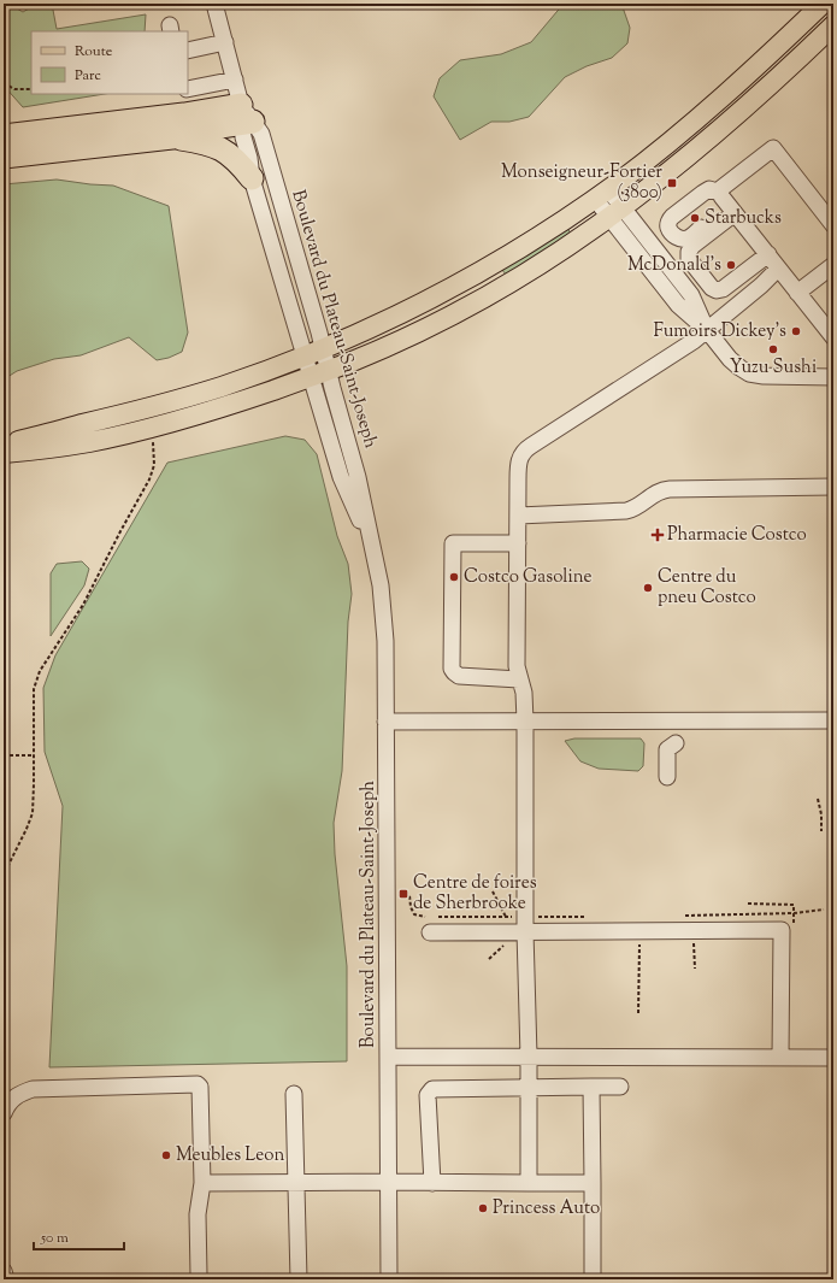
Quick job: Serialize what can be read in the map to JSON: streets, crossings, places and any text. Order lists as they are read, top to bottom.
{
  "streets": {
    "street": ["Boulevard du Plateau-Saint-Joseph"]
  },
  "places": {
    "transit": ["Monseigneur-Fortier (3800)", "Centre de foires de Sherbrooke"],
    "other": [
      "Starbucks",
      "McDonald's",
      "Fumoirs Dickey's",
      "Yuzu Sushi",
      "Costco Gasoline",
      "Centre du pneu Costco",
      "Meubles Leon",
      "Princess Auto"
    ],
    "health": ["Pharmacie Costco"]
  },
  "legend": ["Route", "Parc"],
  "scale_bar": "50 m"
}
